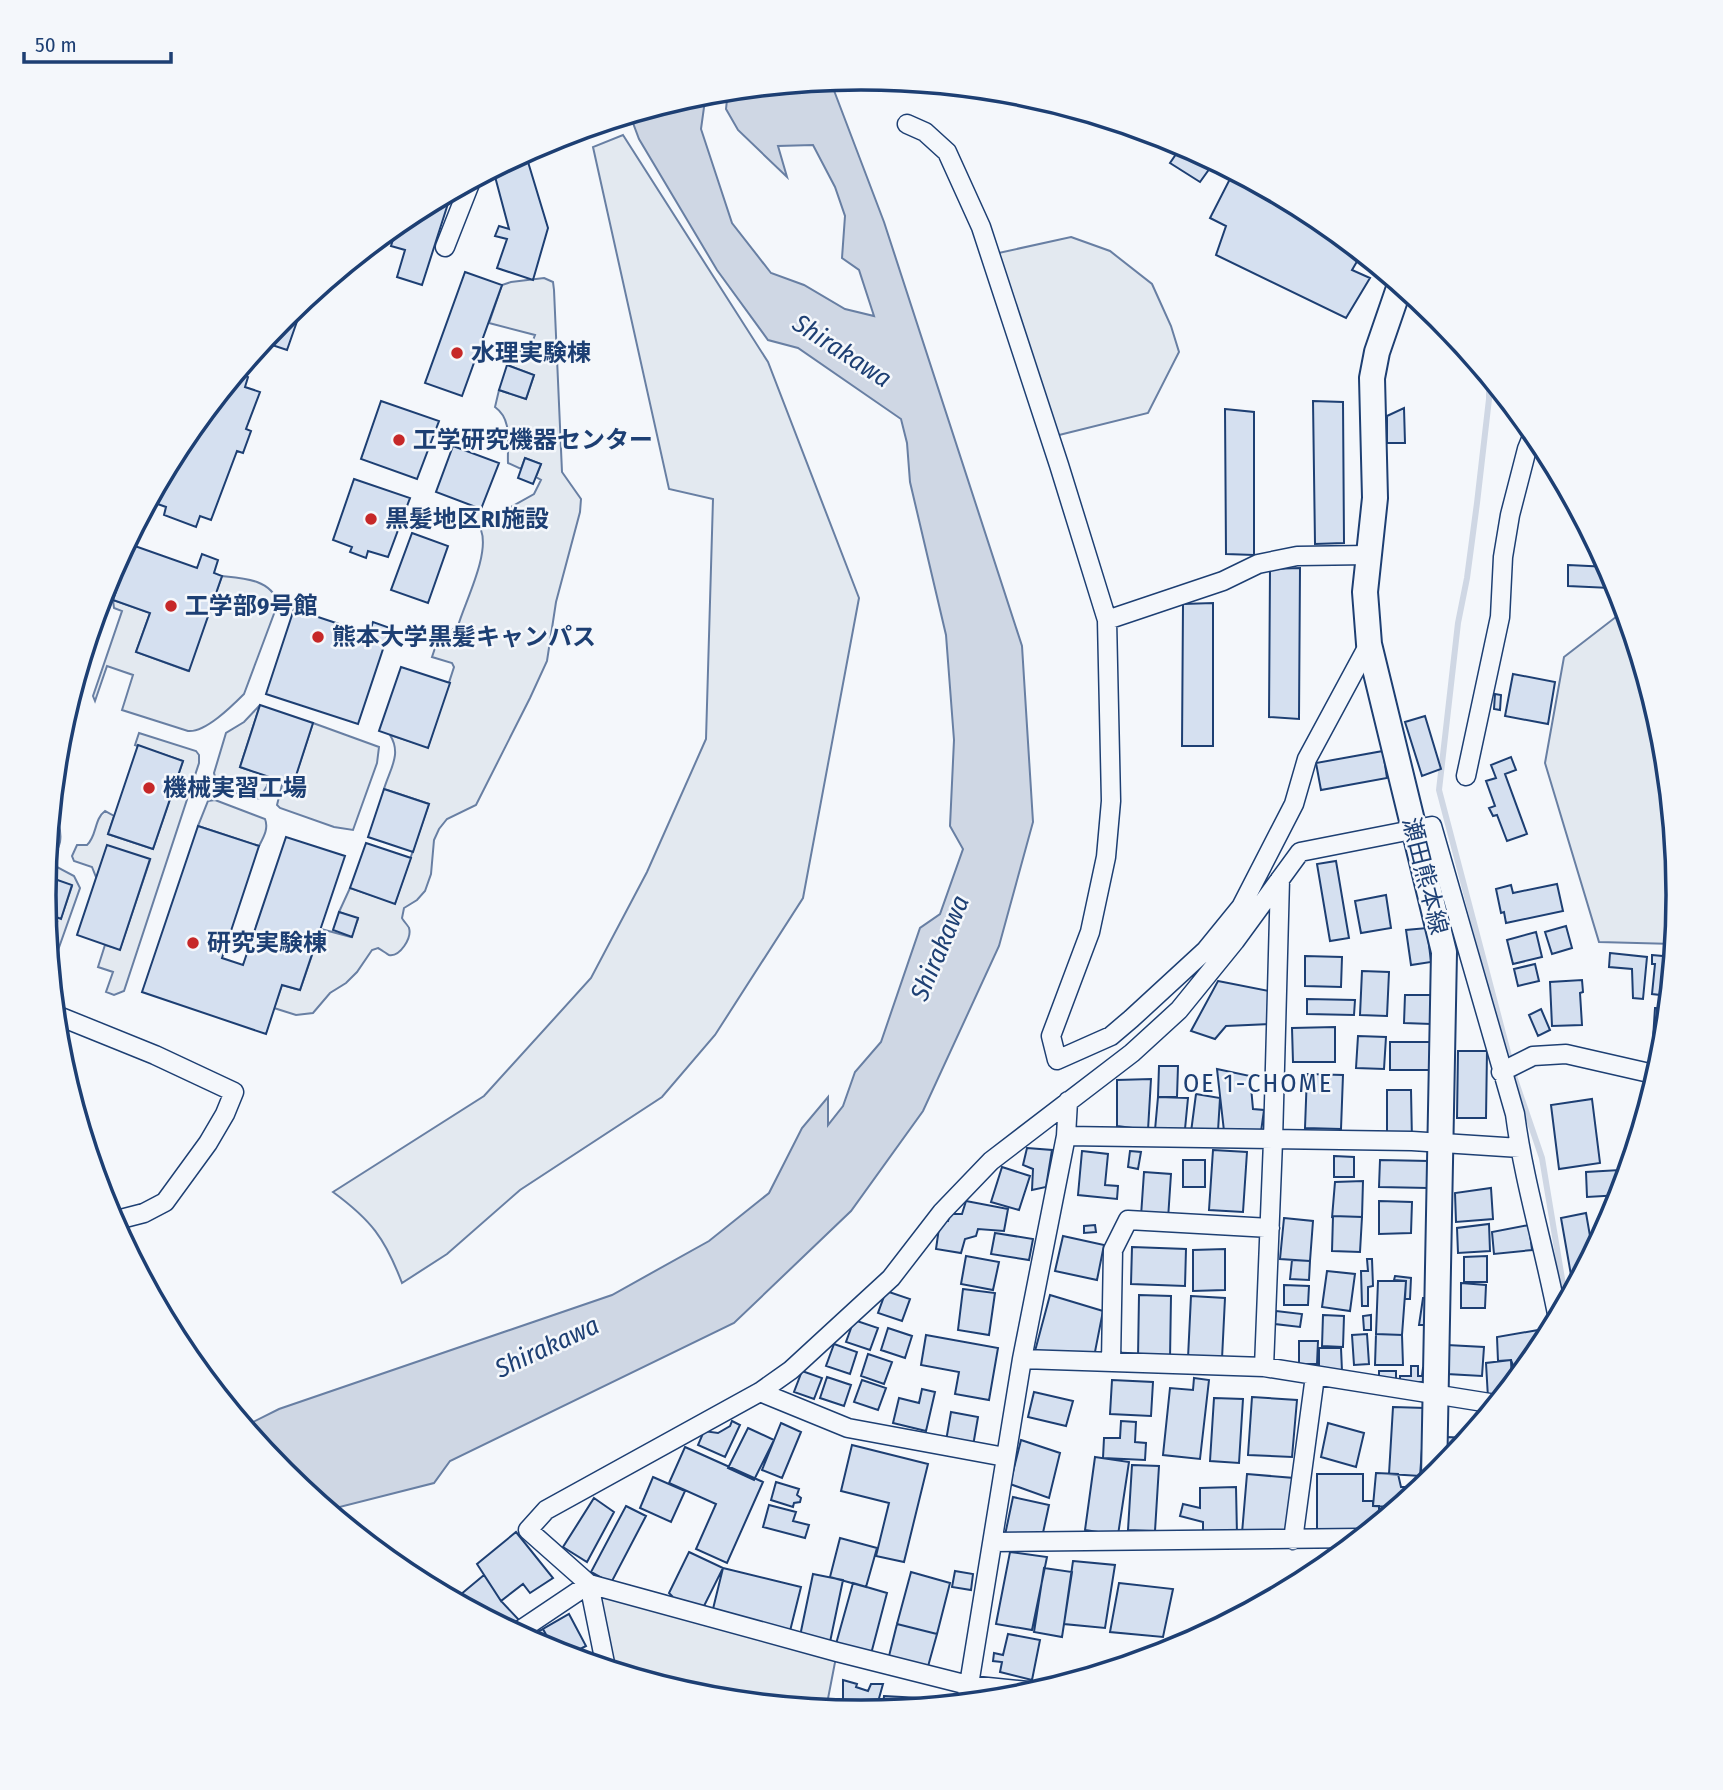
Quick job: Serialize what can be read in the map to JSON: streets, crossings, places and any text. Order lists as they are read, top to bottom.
{
  "streets": {
    "main road": ["瀬田熊本線"]
  },
  "districts": ["OE 1-CHOME"],
  "water": ["Shirakawa"],
  "places": [
    "水理実験棟",
    "工学研究機器センター",
    "黒髪地区RI施設",
    "工学部9号館",
    "熊本大学黒髪キャンパス",
    "機械実習工場",
    "研究実験棟"
  ],
  "scale_bar": "50 m"
}
